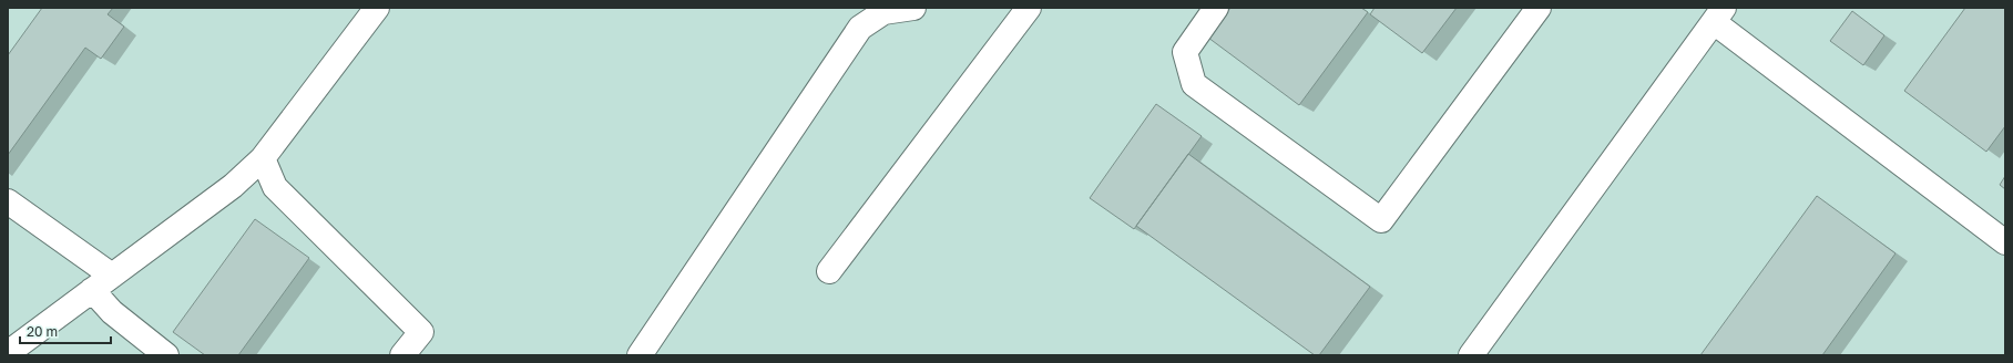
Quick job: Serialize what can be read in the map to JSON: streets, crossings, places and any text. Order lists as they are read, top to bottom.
{
  "scale_bar": "20 m"
}
